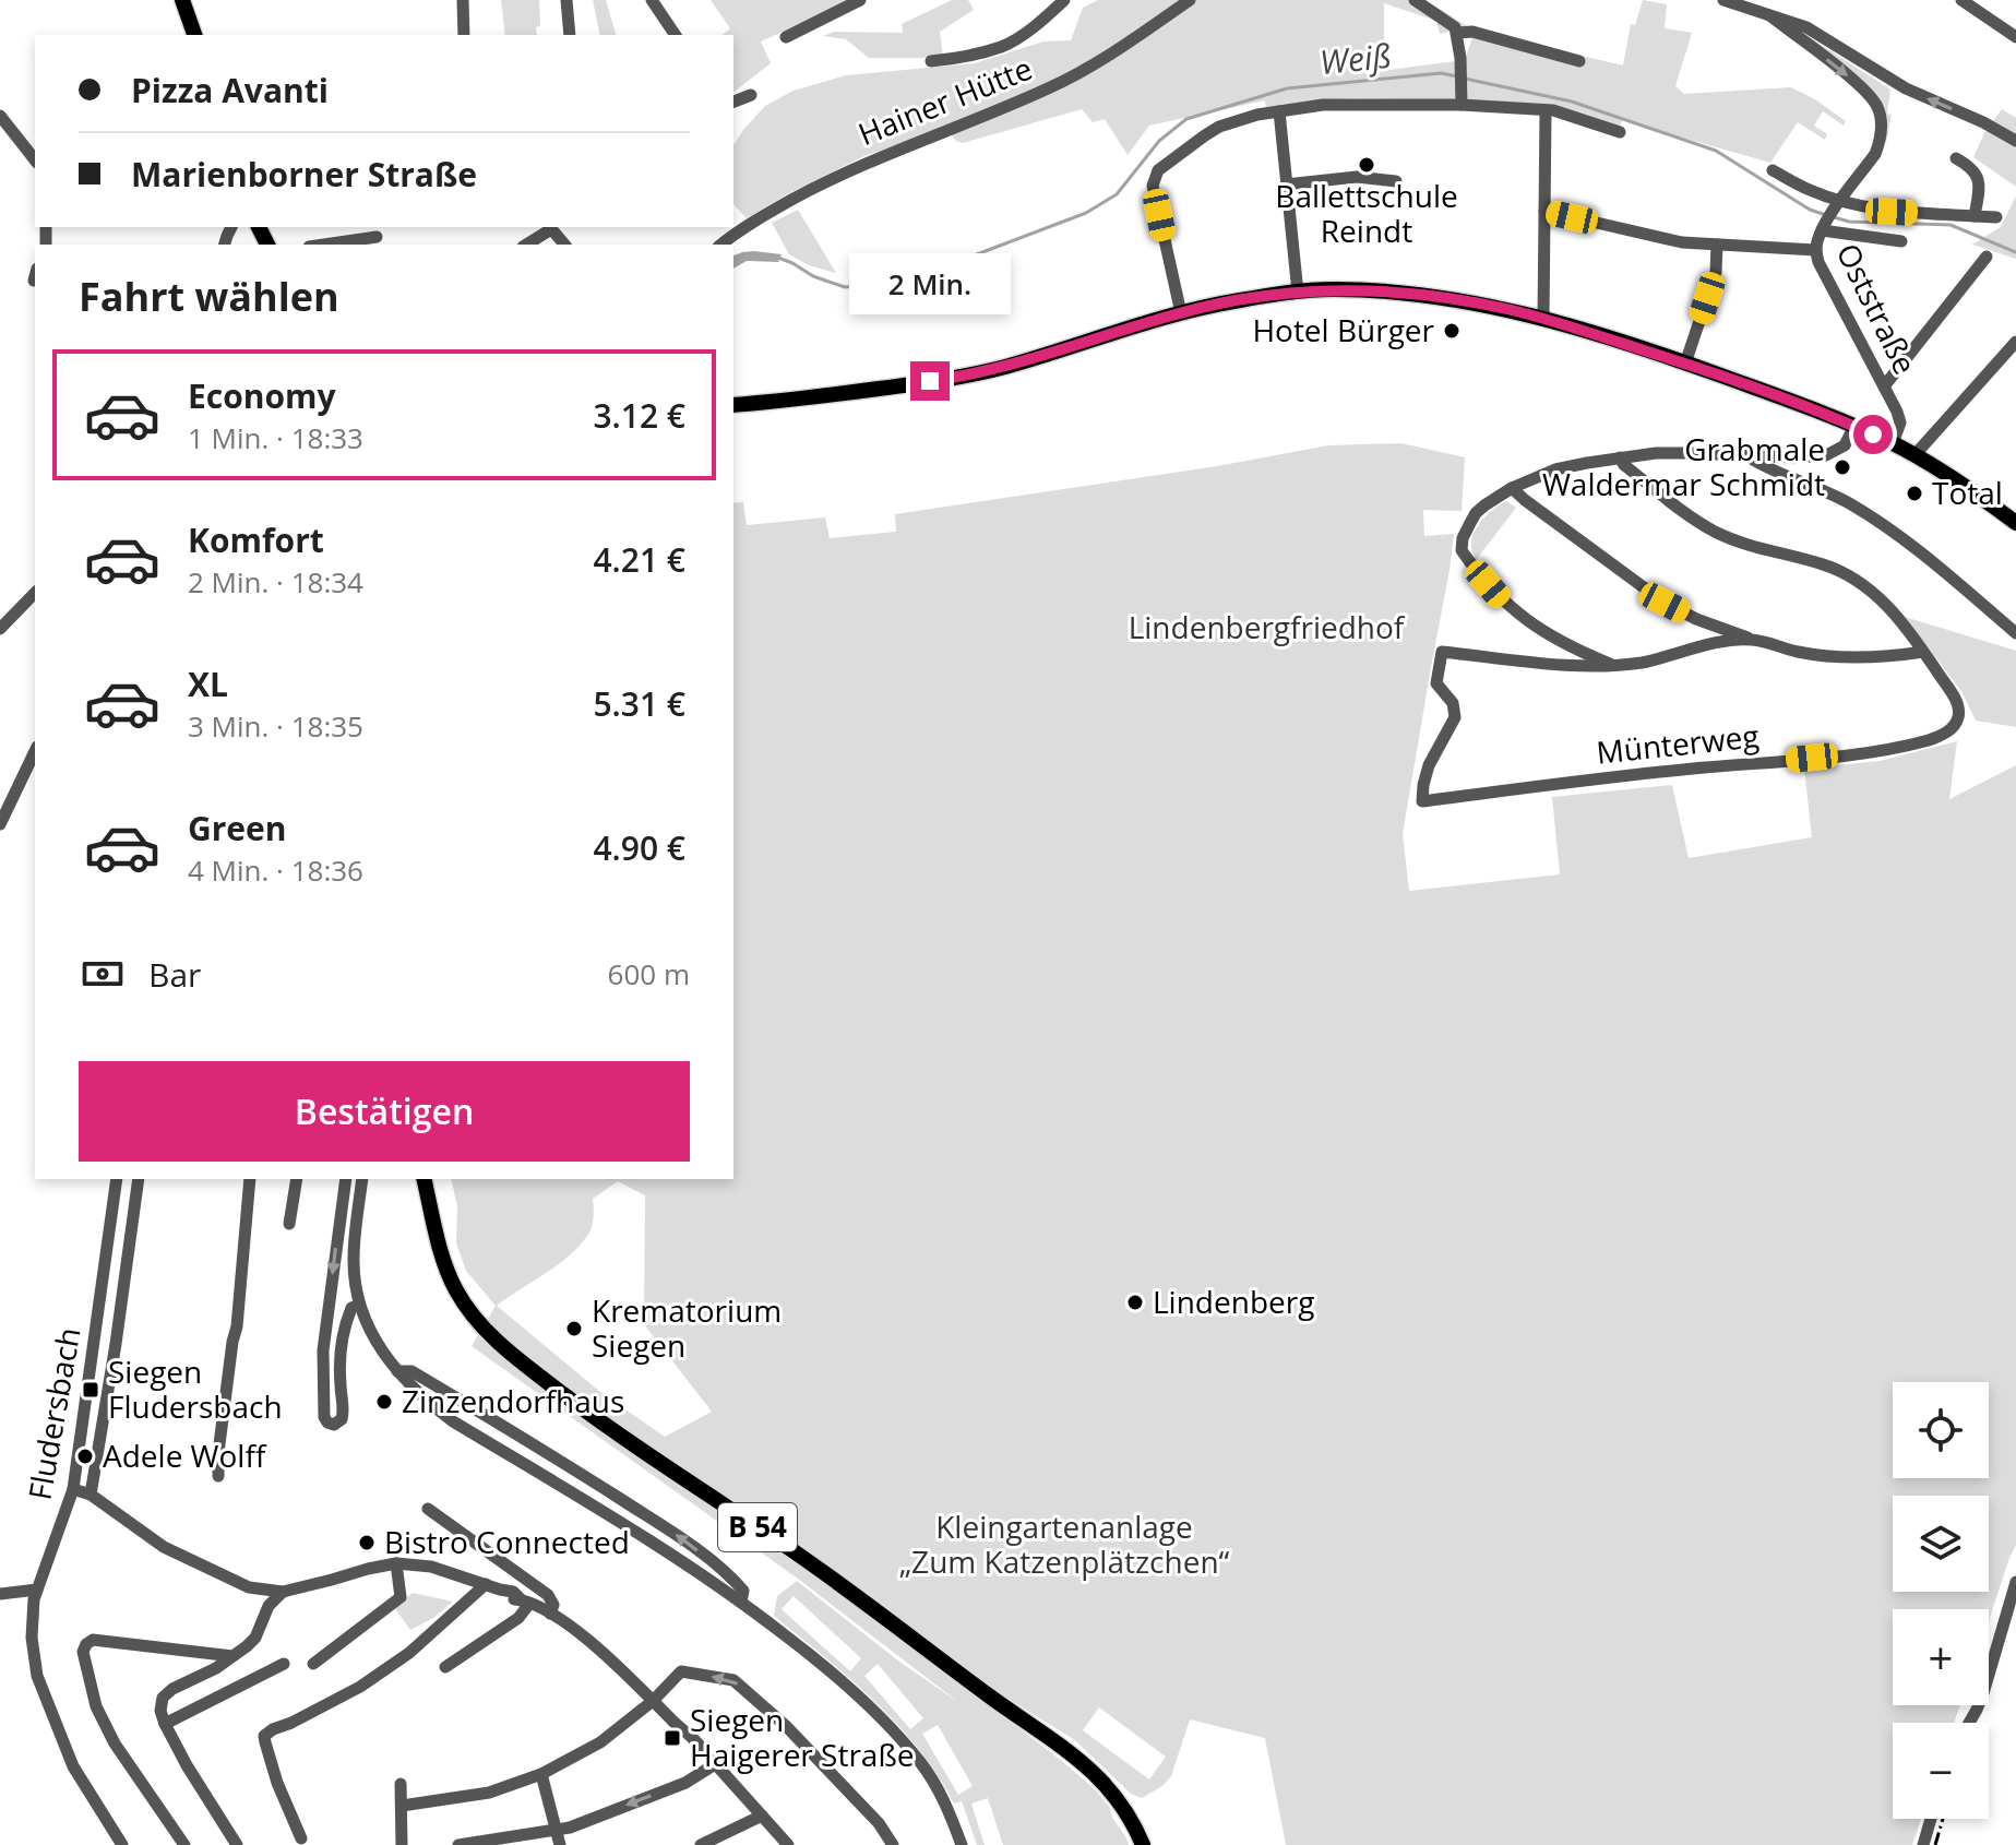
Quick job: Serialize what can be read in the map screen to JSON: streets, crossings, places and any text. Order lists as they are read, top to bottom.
{
  "streets": {
    "main road": ["B 54"],
    "street": [
      "Hainer Hütte",
      "Oststraße",
      "Münterweg",
      "Fludersbach"
    ]
  },
  "water": ["Weiß"],
  "parks": ["Lindenbergfriedhof", "Kleingartenanlage „Zum Katzenplätzchen“"],
  "places": {
    "other": [
      "Ballettschule Reindt",
      "Hotel Bürger",
      "Grabmale Waldermar Schmidt",
      "Total",
      "Lindenberg",
      "Krematorium Siegen",
      "Zinzendorfhaus",
      "Adele Wolff",
      "Bistro Connected"
    ],
    "transit": ["Siegen Fludersbach", "Siegen Haigerer Straße"]
  },
  "page": {
    "banner": ["Pizza Avanti", "Marienborner Straße"],
    "heading": "Fahrt wählen",
    "bubble": "2 Min.",
    "list": [
      {
        "name": "Economy",
        "note": "1 Min. · 18:33",
        "value": "3.12 €"
      },
      {
        "name": "Komfort",
        "note": "2 Min. · 18:34",
        "value": "4.21 €"
      },
      {
        "name": "XL",
        "note": "3 Min. · 18:35",
        "value": "5.31 €"
      },
      {
        "name": "Green",
        "note": "4 Min. · 18:36",
        "value": "4.90 €"
      }
    ],
    "pay": ["Bar", "600 m"],
    "buttons": "Bestätigen",
    "map_buttons": ["+", "−"]
  }
}
